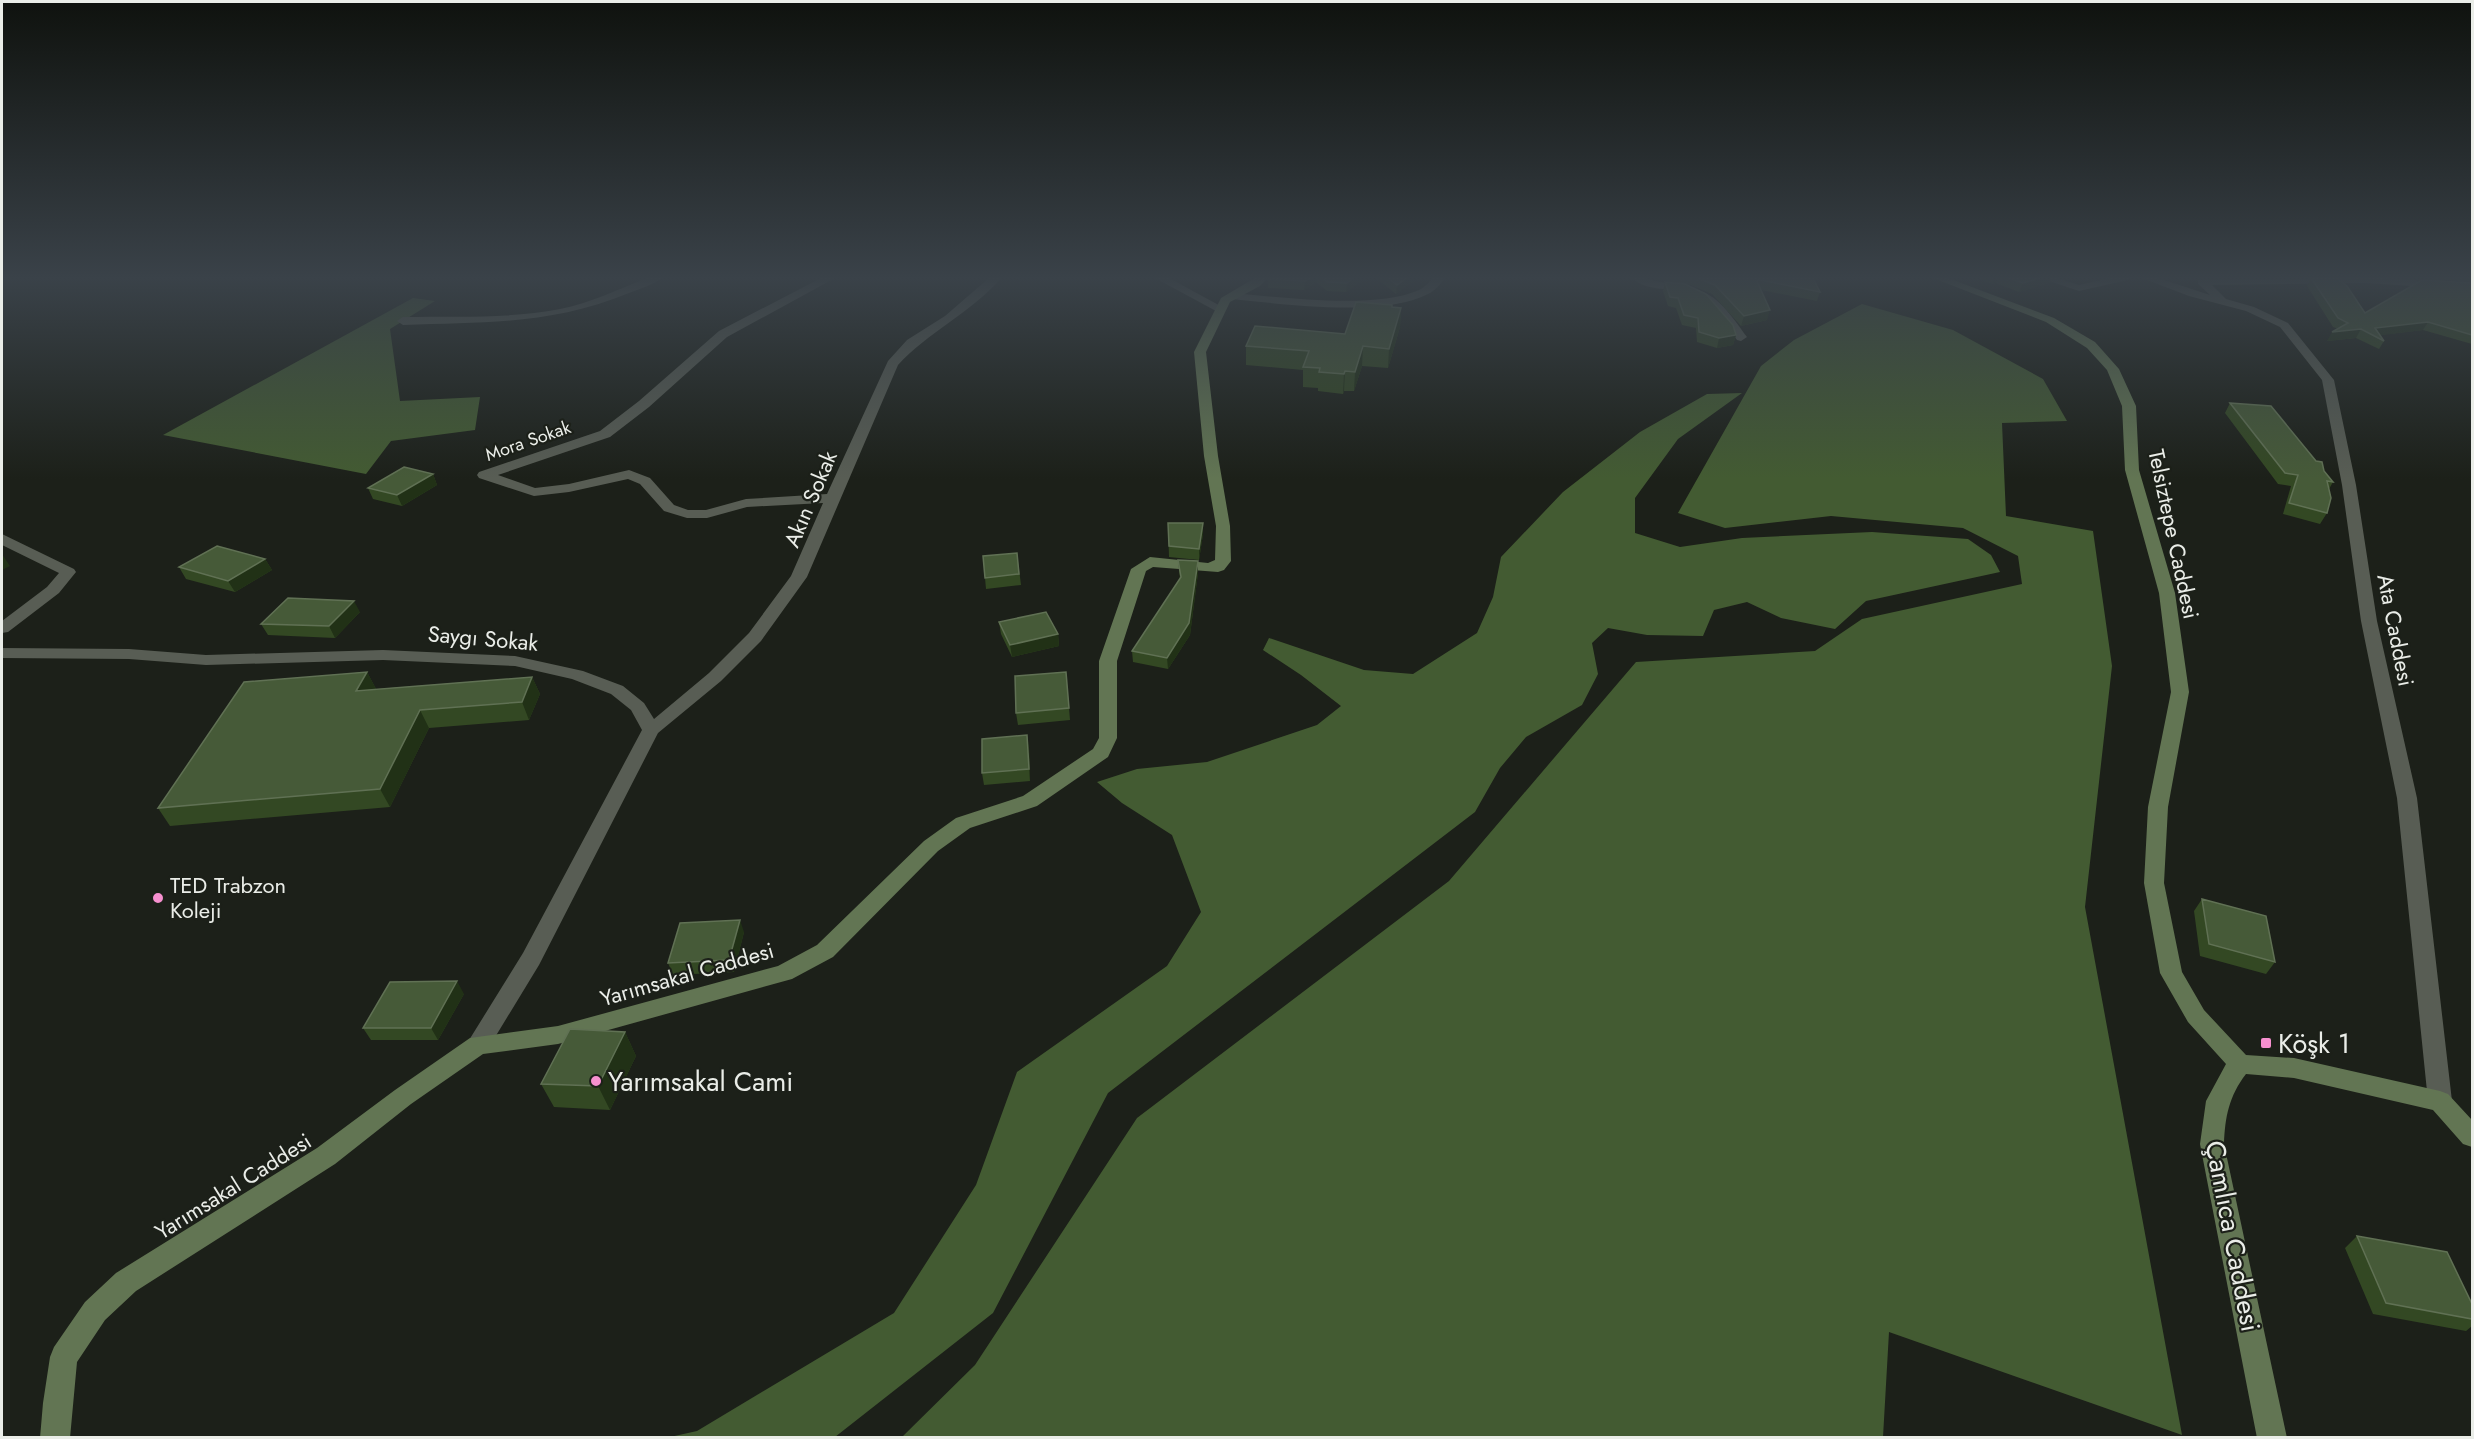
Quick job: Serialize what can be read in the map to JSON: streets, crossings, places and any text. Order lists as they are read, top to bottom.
{
  "streets": {
    "street": [
      "Mora Sokak",
      "Akın Sokak",
      "Telsiztepe Caddesi",
      "Ata Caddesi",
      "Saygı Sokak",
      "Yarımsakal Caddesi",
      "Çamlıca Caddesi"
    ]
  },
  "crossings": [
    ["Mora Sokak", "Akın Sokak"],
    ["Akın Sokak", "Saygı Sokak"],
    ["Telsiztepe Caddesi", "Çamlıca Caddesi"]
  ],
  "places": {
    "other": ["TED Trabzon Koleji", "Yarımsakal Cami"],
    "transit": ["Köşk 1"]
  }
}
